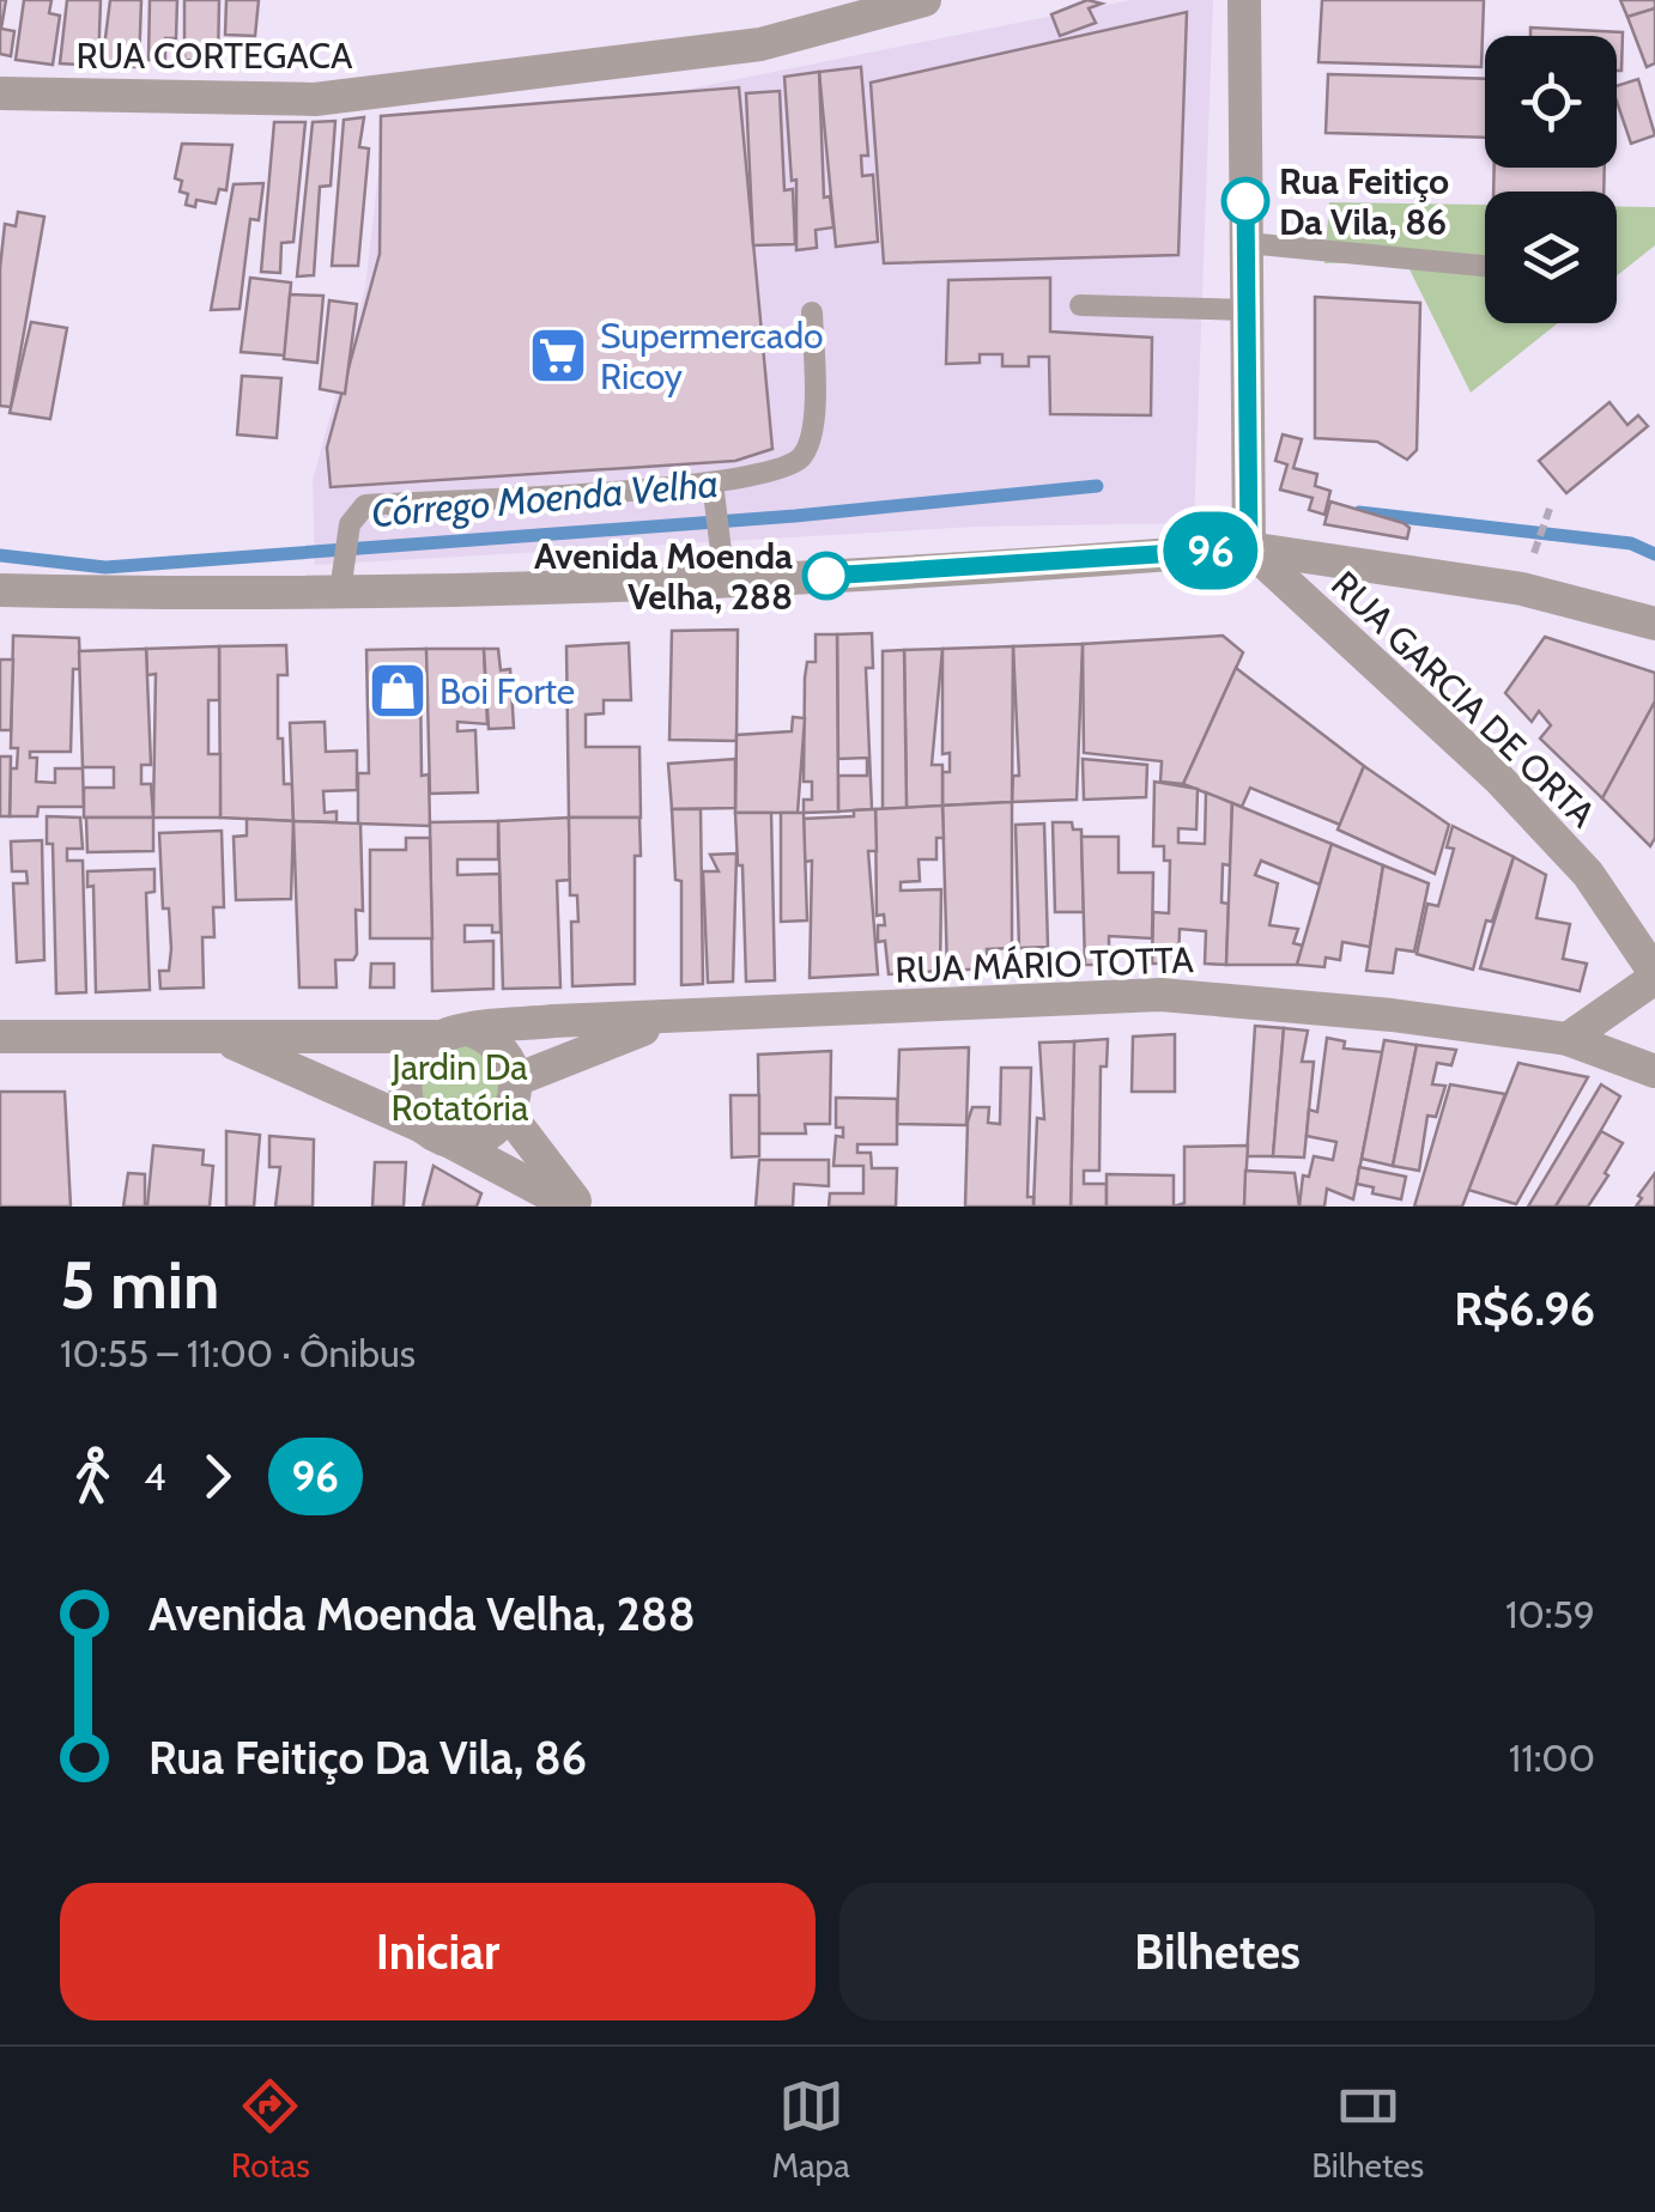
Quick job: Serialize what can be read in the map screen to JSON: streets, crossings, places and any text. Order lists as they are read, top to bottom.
{
  "streets": {
    "street": ["RUA CORTEGACA", "RUA GARCIA DE ORTA", "RUA MÁRIO TOTTA"]
  },
  "water": ["Córrego Moenda Velha"],
  "parks": ["Jardin Da Rotatória"],
  "places": {
    "other": ["Rua Feitiço Da Vila, 86", "Avenida Moenda Velha, 288"],
    "supermarket": ["Supermercado Ricoy"],
    "shop": ["Boi Forte"]
  },
  "lines": ["bus line 96"],
  "page": {
    "on_map": "96",
    "heading": ["5 min", "10:55 – 11:00 · Ônibus", "R$6.96"],
    "legs": ["4", "96"],
    "list": [
      {
        "name": "Avenida Moenda Velha, 288",
        "value": "10:59"
      },
      {
        "name": "Rua Feitiço Da Vila, 86",
        "value": "11:00"
      }
    ],
    "buttons": ["Iniciar", "Bilhetes"],
    "tabs": ["Rotas", "Mapa", "Bilhetes"]
  }
}
